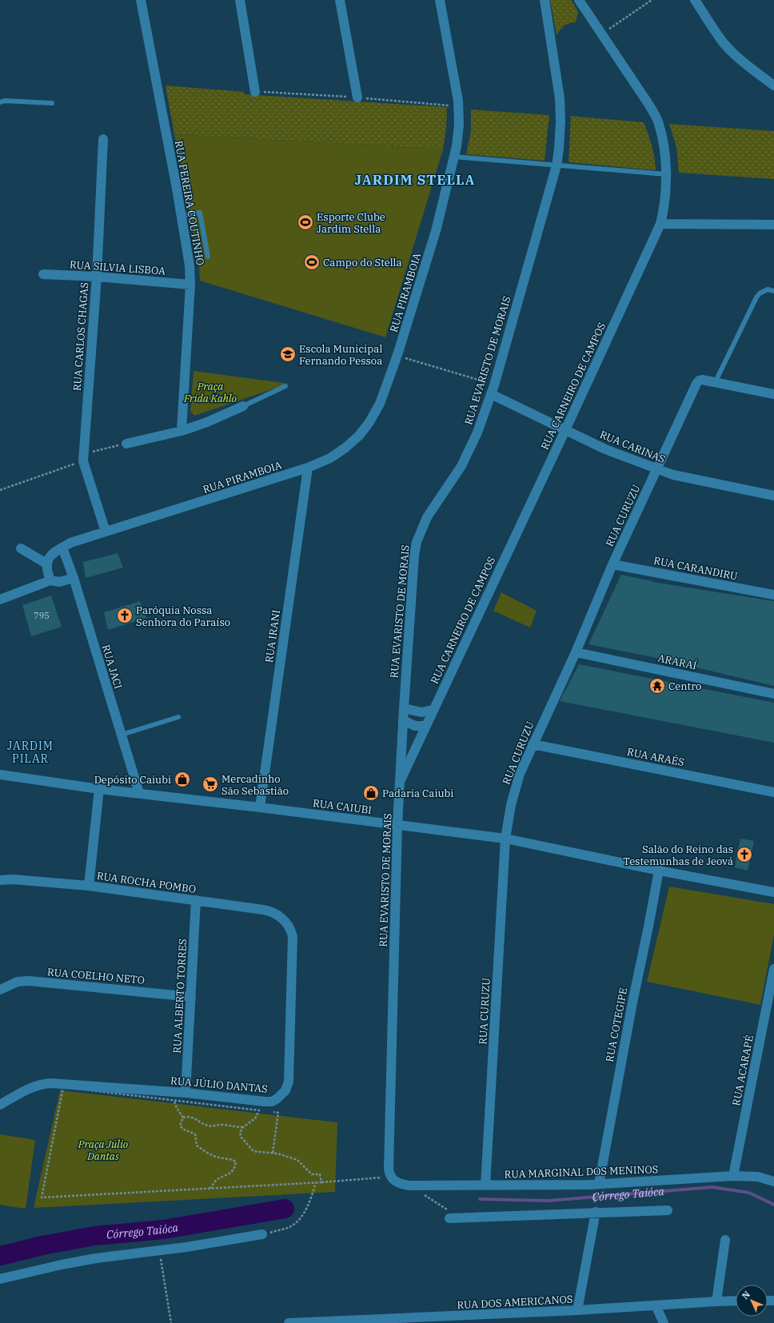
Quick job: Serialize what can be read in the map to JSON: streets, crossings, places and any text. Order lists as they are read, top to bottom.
{
  "streets": {
    "street": [
      "RUA PEREIRA COUTINHO",
      "RUA SILVIA LISBOA",
      "RUA PIRAMBOIA",
      "RUA CARLOS CHAGAS",
      "RUA EVARISTO DE MORAIS",
      "RUA CARNEIRO DE CAMPOS",
      "RUA CARINAS",
      "RUA CURUZU",
      "RUA CARANDIRU",
      "RUA IRANI",
      "ARARAÍ",
      "RUA JACI",
      "RUA ARAÉS",
      "RUA CAIUBI",
      "RUA ROCHA POMBO",
      "RUA COELHO NETO",
      "RUA ALBERTO TORRES",
      "RUA COTEGIPE",
      "RUA ACARAPÉ",
      "RUA JÚLIO DANTAS",
      "RUA MARGINAL DOS MENINOS",
      "RUA DOS AMERICANOS"
    ]
  },
  "crossings": [
    ["RUA PEREIRA COUTINHO", "RUA SILVIA LISBOA"],
    ["RUA SILVIA LISBOA", "RUA CARLOS CHAGAS"],
    ["RUA PIRAMBOIA", "RUA CARLOS CHAGAS"],
    ["RUA PIRAMBOIA", "RUA IRANI"],
    ["RUA PIRAMBOIA", "RUA JACI"],
    ["RUA EVARISTO DE MORAIS", "RUA CARNEIRO DE CAMPOS"],
    ["RUA EVARISTO DE MORAIS", "RUA CARINAS"],
    ["RUA EVARISTO DE MORAIS", "RUA CAIUBI"],
    ["RUA EVARISTO DE MORAIS", "RUA MARGINAL DOS MENINOS"],
    ["RUA CARNEIRO DE CAMPOS", "RUA CARINAS"],
    ["RUA CARINAS", "RUA CURUZU"],
    ["RUA CURUZU", "RUA CARANDIRU"],
    ["RUA CURUZU", "ARARAÍ"],
    ["RUA CURUZU", "RUA ARAÉS"],
    ["RUA CURUZU", "RUA CAIUBI"],
    ["RUA CURUZU", "RUA MARGINAL DOS MENINOS"],
    ["RUA IRANI", "RUA CAIUBI"],
    ["RUA JACI", "RUA CAIUBI"],
    ["RUA CAIUBI", "RUA COTEGIPE"],
    ["RUA ROCHA POMBO", "RUA ALBERTO TORRES"],
    ["RUA ROCHA POMBO", "RUA JÚLIO DANTAS"],
    ["RUA COELHO NETO", "RUA ALBERTO TORRES"],
    ["RUA ALBERTO TORRES", "RUA JÚLIO DANTAS"],
    ["RUA COTEGIPE", "RUA MARGINAL DOS MENINOS"],
    ["RUA ACARAPÉ", "RUA MARGINAL DOS MENINOS"]
  ],
  "districts": ["JARDIM STELLA", "JARDIM PILAR"],
  "water": ["Córrego Taióca"],
  "parks": ["Praça Frida Kahlo", "Praça Júlio Dantas"],
  "places": {
    "sports": ["Esporte Clube Jardim Stella", "Campo do Stella"],
    "school or university": ["Escola Municipal Fernando Pessoa"],
    "church": ["Paróquia Nossa Senhora do Paraíso", "Salão do Reino das Testemunhas de Jeová"],
    "temple": ["Centro"],
    "shop": ["Depósito Caiubi", "Padaria Caiubi"],
    "supermarket": ["Mercadinho São Sebastião"]
  },
  "house_numbers": ["795"],
  "north": "top left"
}
